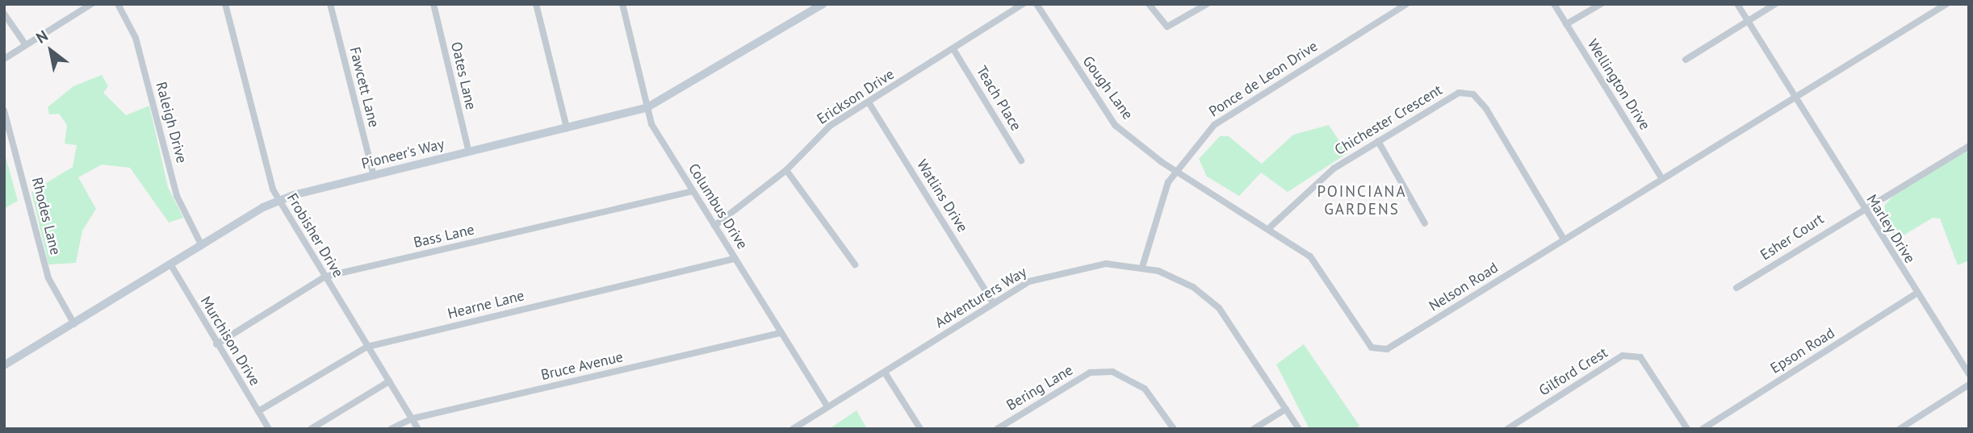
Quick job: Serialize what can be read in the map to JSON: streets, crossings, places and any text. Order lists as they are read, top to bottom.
{
  "streets": {
    "main road": ["Pioneer's Way"],
    "street": [
      "Oates Lane",
      "Ponce de Leon Drive",
      "Wellington Drive",
      "Fawcett Lane",
      "Gough Lane",
      "Erickson Drive",
      "Teach Place",
      "Chichester Crescent",
      "Raleigh Drive",
      "Watlins Drive",
      "Columbus Drive",
      "Rhodes Lane",
      "Marley Drive",
      "Frobisher Drive",
      "Bass Lane",
      "Esher Court",
      "Nelson Road",
      "Adventurers Way",
      "Hearne Lane",
      "Murchison Drive",
      "Epson Road",
      "Bruce Avenue",
      "Gilford Crest",
      "Bering Lane"
    ]
  },
  "crossings": [
    ["Oates Lane", "Pioneer's Way"],
    ["Ponce de Leon Drive", "Gough Lane"],
    ["Ponce de Leon Drive", "Nelson Road"],
    ["Ponce de Leon Drive", "Adventurers Way"],
    ["Wellington Drive", "Nelson Road"],
    ["Fawcett Lane", "Pioneer's Way"],
    ["Gough Lane", "Nelson Road"],
    ["Erickson Drive", "Teach Place"],
    ["Erickson Drive", "Watlins Drive"],
    ["Erickson Drive", "Columbus Drive"],
    ["Chichester Crescent", "Nelson Road"],
    ["Raleigh Drive", "Pioneer's Way"],
    ["Pioneer's Way", "Columbus Drive"],
    ["Pioneer's Way", "Rhodes Lane"],
    ["Pioneer's Way", "Frobisher Drive"],
    ["Pioneer's Way", "Murchison Drive"],
    ["Watlins Drive", "Adventurers Way"],
    ["Columbus Drive", "Bass Lane"],
    ["Columbus Drive", "Adventurers Way"],
    ["Columbus Drive", "Hearne Lane"],
    ["Columbus Drive", "Bruce Avenue"],
    ["Marley Drive", "Esher Court"],
    ["Marley Drive", "Nelson Road"],
    ["Marley Drive", "Epson Road"],
    ["Frobisher Drive", "Bass Lane"],
    ["Frobisher Drive", "Hearne Lane"],
    ["Frobisher Drive", "Bruce Avenue"],
    ["Bass Lane", "Murchison Drive"],
    ["Hearne Lane", "Murchison Drive"]
  ],
  "districts": ["POINCIANA GARDENS"],
  "north": "top left"
}
